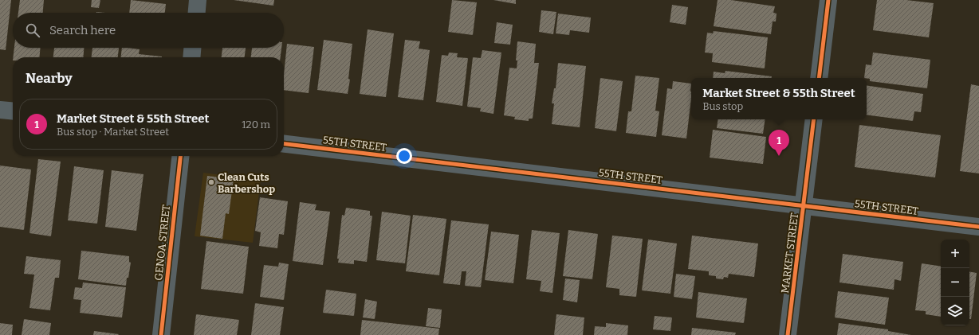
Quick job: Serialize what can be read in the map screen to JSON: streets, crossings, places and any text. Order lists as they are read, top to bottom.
{
  "streets": {
    "street": ["55TH STREET", "GENOA STREET", "MARKET STREET"]
  },
  "crossings": [
    ["55TH STREET", "MARKET STREET"]
  ],
  "places": ["Clean Cuts Barbershop"],
  "page": {
    "search": "Search here",
    "heading": "Nearby",
    "popup": ["Market Street & 55th Street", "Bus stop"],
    "list": [
      {
        "mark": "1",
        "name": "Market Street & 55th Street",
        "note": "Bus stop · Market Street",
        "value": "120 m"
      }
    ],
    "pins": "1",
    "map_buttons": ["+", "−"]
  }
}
